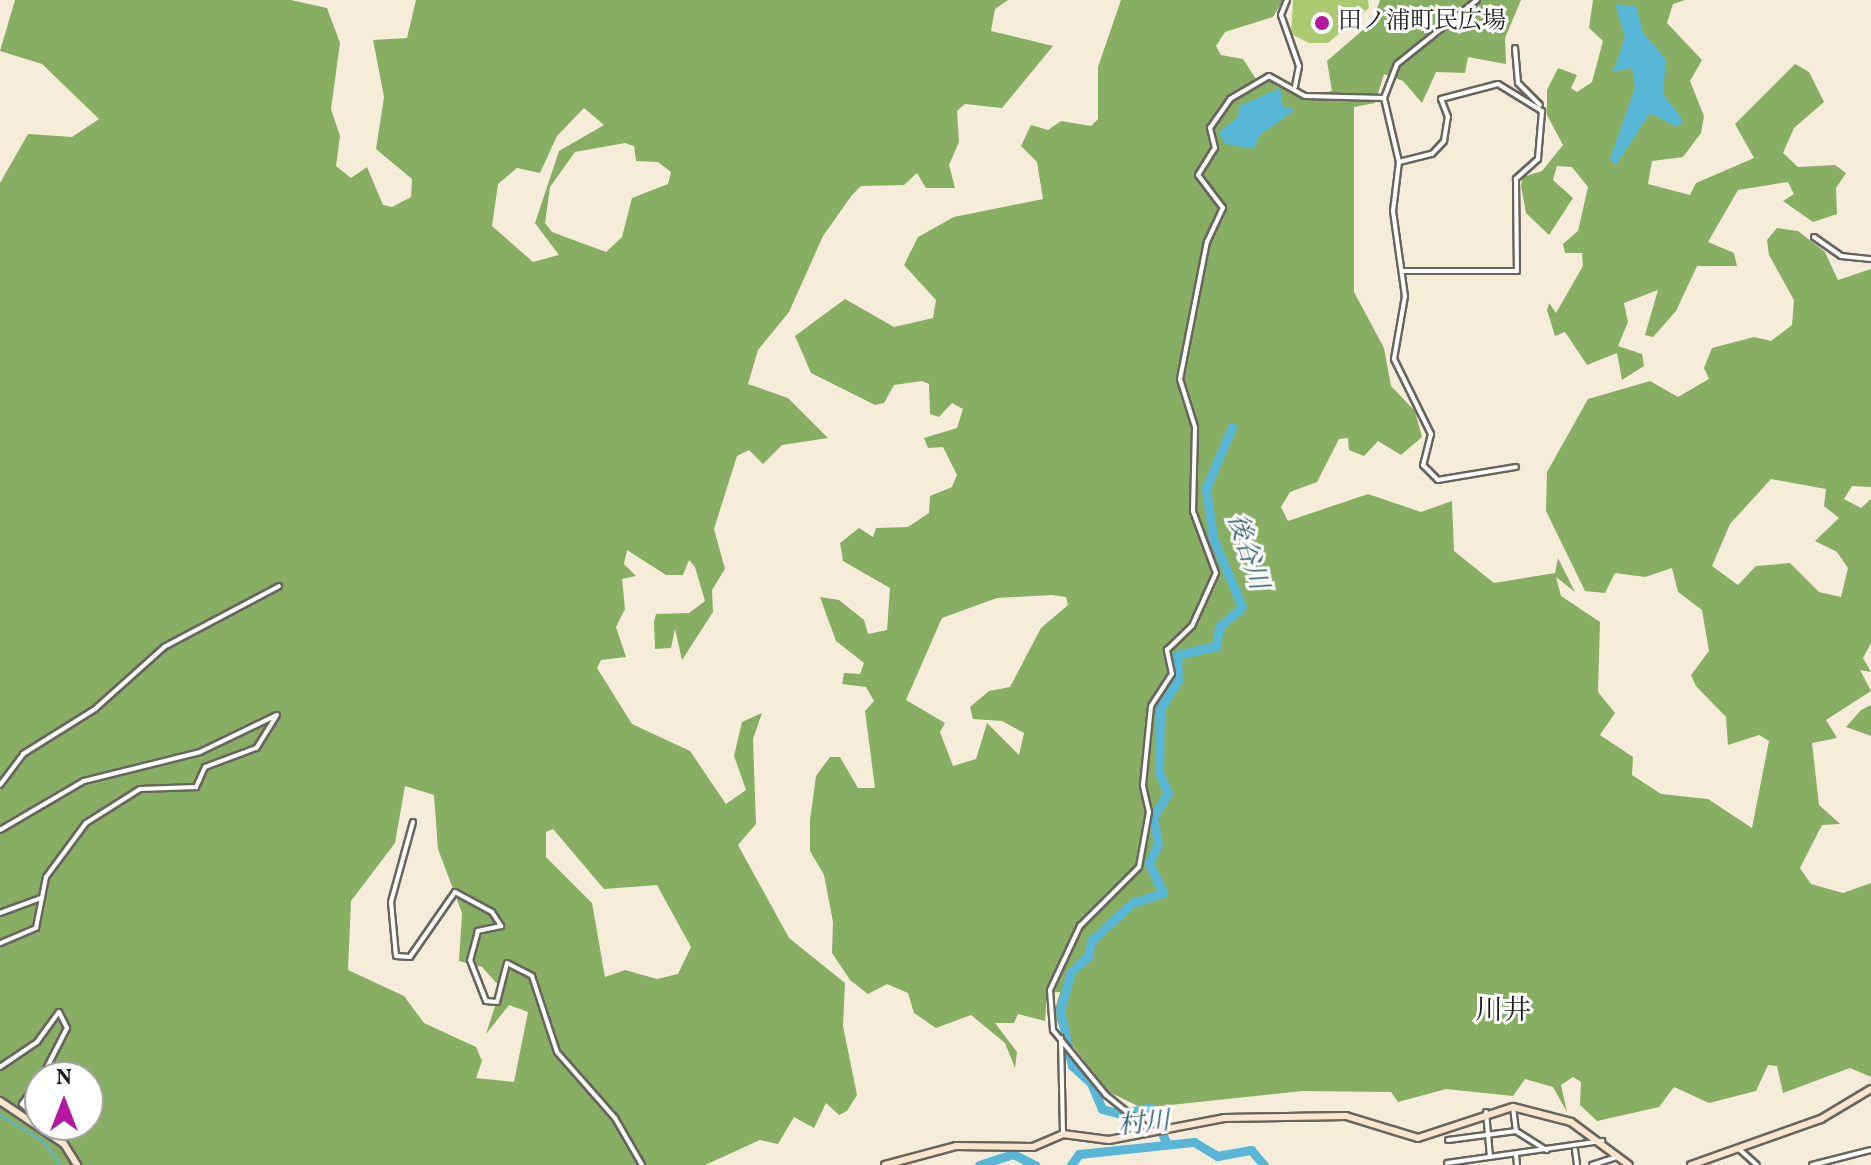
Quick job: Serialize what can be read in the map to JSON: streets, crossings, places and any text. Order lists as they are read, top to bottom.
{
  "districts": ["川井"],
  "water": ["後谷川", "村川"],
  "places": ["田ノ浦町民広場"],
  "north": "top"
}
